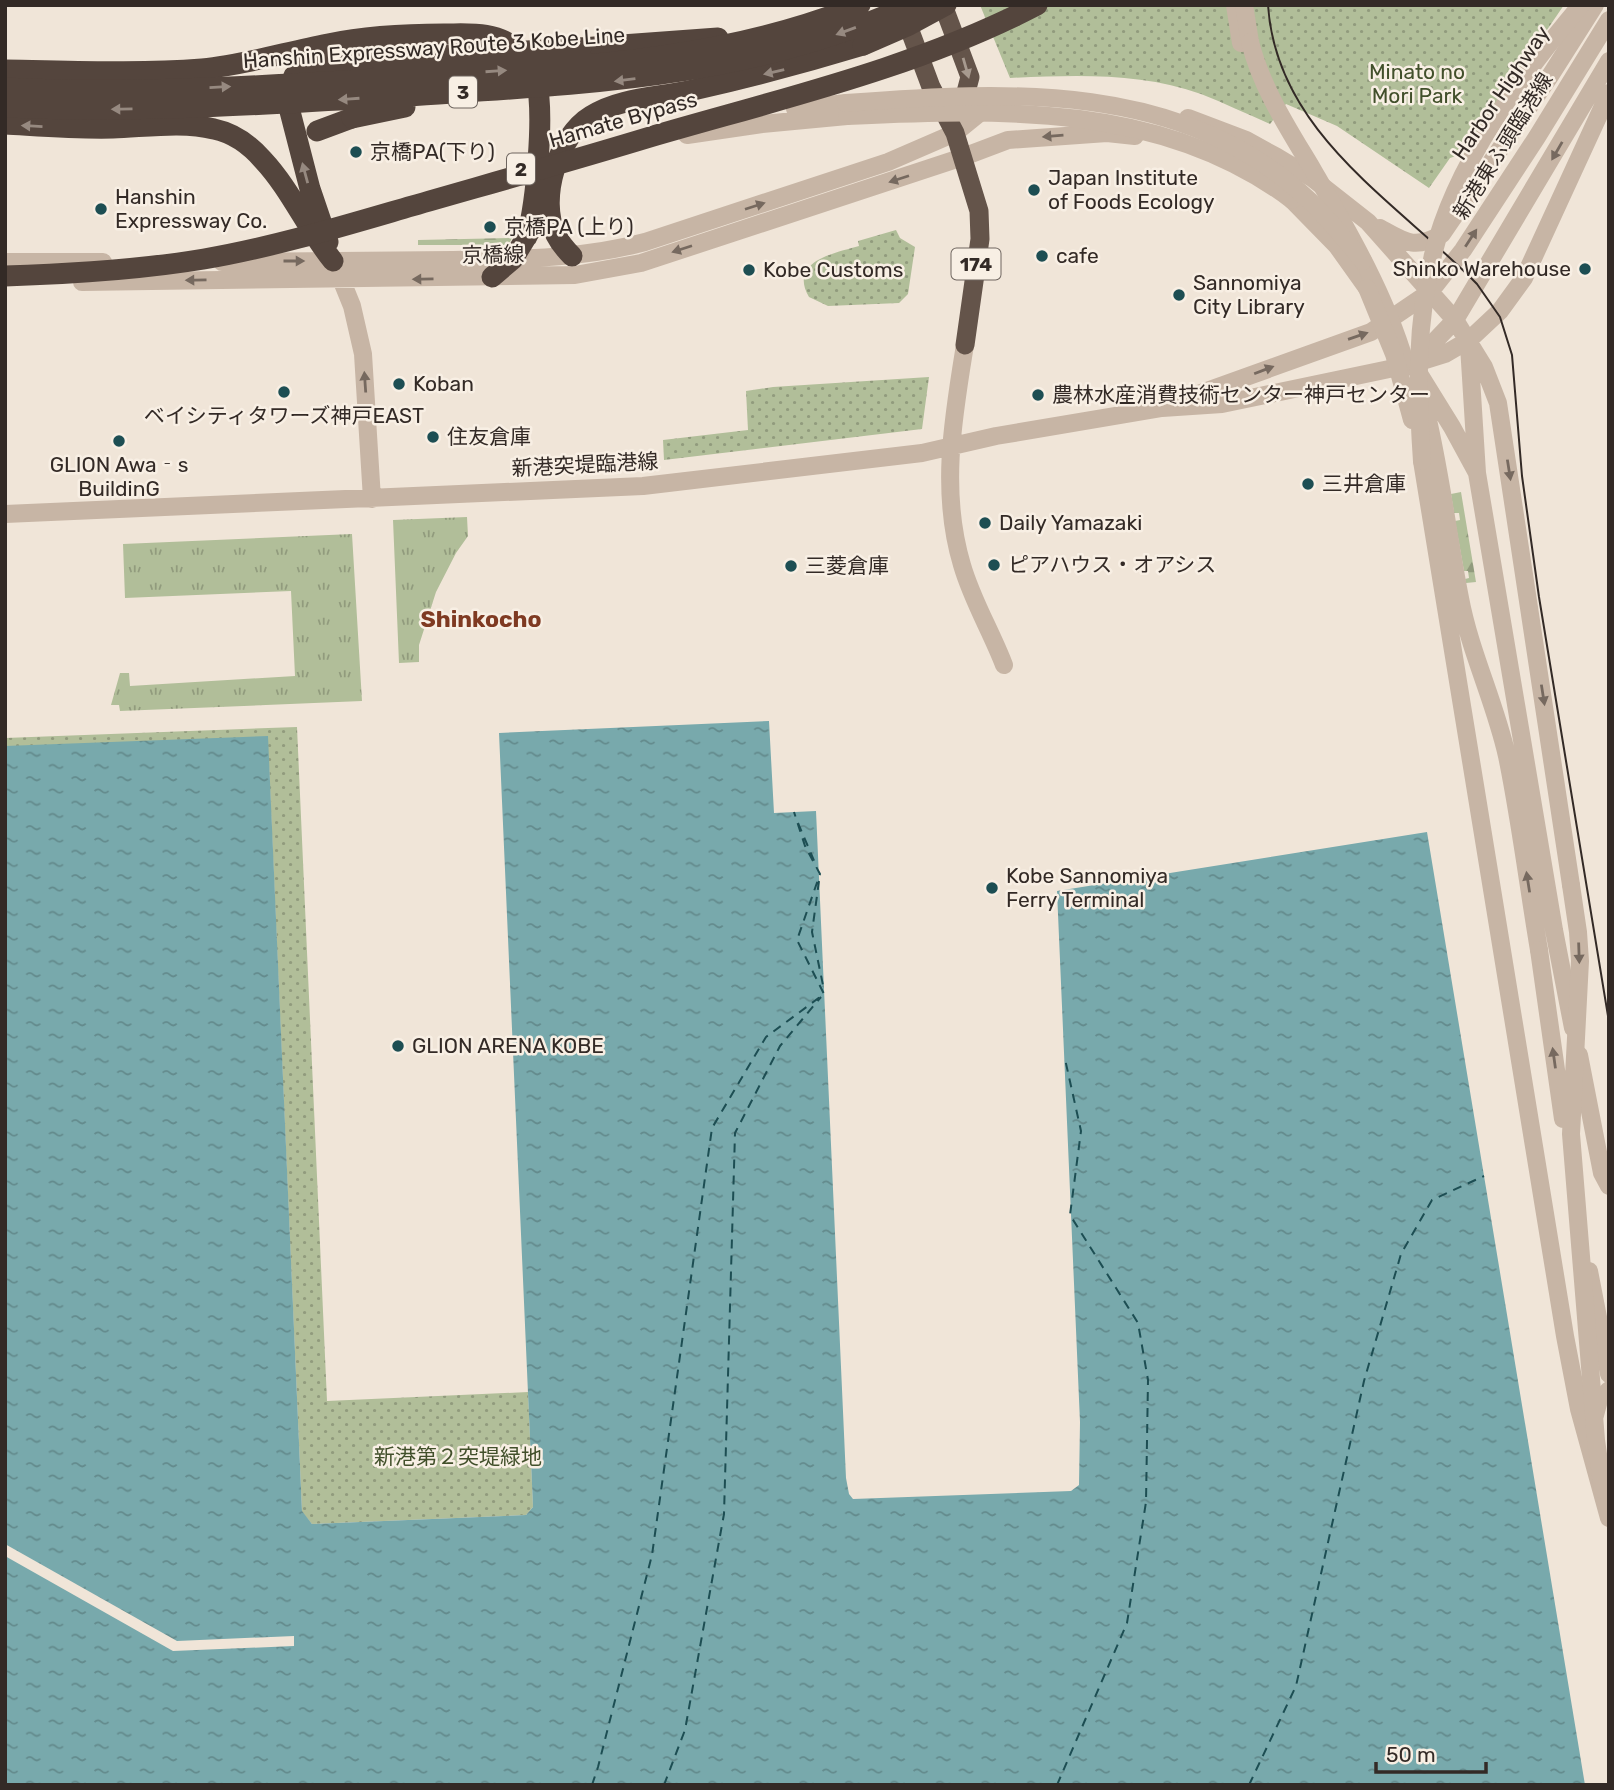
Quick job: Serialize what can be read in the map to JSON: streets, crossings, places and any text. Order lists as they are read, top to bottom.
{
  "streets": {
    "highway": [
      "Hanshin Expressway Route 3 Kobe Line",
      "3",
      "Hamate Bypass",
      "2",
      "174"
    ],
    "street": [
      "Harbor Highway",
      "新港東ふ頭臨港線",
      "京橋線",
      "新港突堤臨港線"
    ]
  },
  "crossings": [
    ["Hanshin Expressway Route 3 Kobe Line", "3"],
    ["3", "京橋線"],
    ["新港東ふ頭臨港線", "新港突堤臨港線"],
    ["京橋線", "174"],
    ["京橋線", "新港突堤臨港線"]
  ],
  "districts": ["Shinkocho"],
  "parks": ["Minato no Mori Park", "新港第２突堤緑地"],
  "places": [
    "京橋PA(下り)",
    "Japan Institute of Foods Ecology",
    "Hanshin Expressway Co.",
    "京橋PA (上り)",
    "cafe",
    "Shinko Warehouse",
    "Kobe Customs",
    "Sannomiya City Library",
    "Koban",
    "ベイシティタワーズ神戸EAST",
    "農林水産消費技術センター神戸センター",
    "住友倉庫",
    "GLION Awa‐s BuildinG",
    "三井倉庫",
    "Daily Yamazaki",
    "ピアハウス・オアシス",
    "三菱倉庫",
    "Kobe Sannomiya Ferry Terminal",
    "GLION ARENA KOBE"
  ],
  "scale_bar": "50 m"
}
